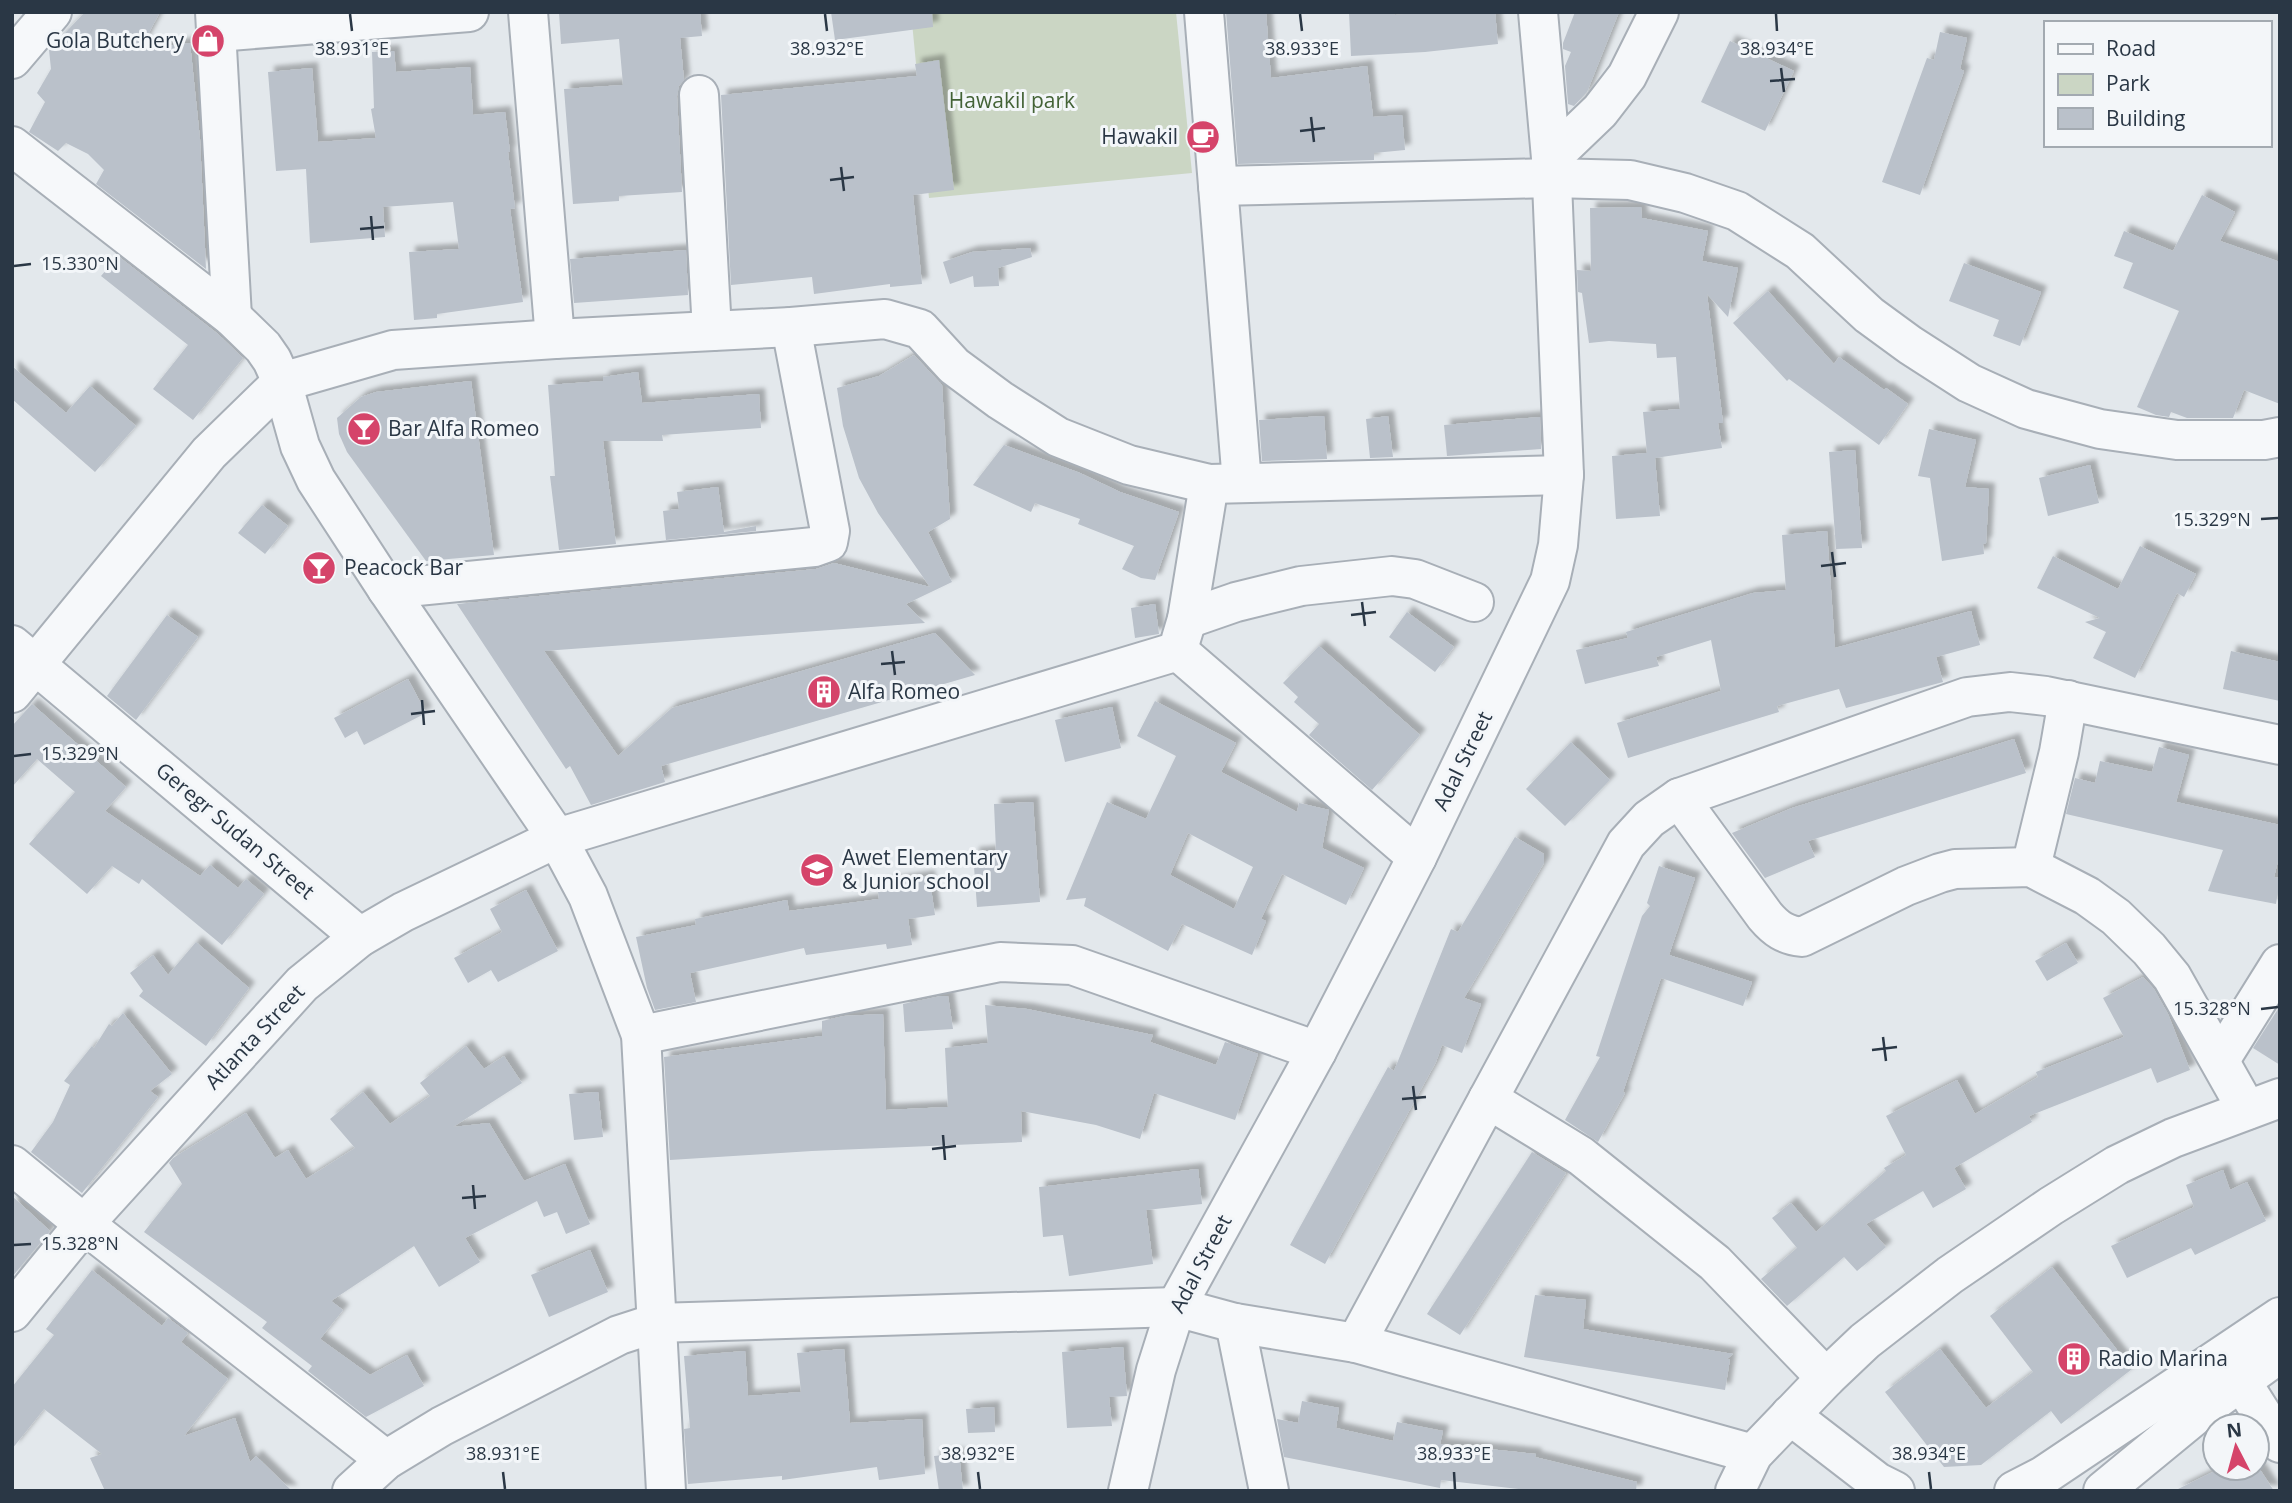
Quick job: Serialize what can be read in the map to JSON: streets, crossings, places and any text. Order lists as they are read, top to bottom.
{
  "streets": {
    "street": ["Adal Street", "Geregr Sudan Street", "Atlanta Street"]
  },
  "crossings": [
    ["Geregr Sudan Street", "Atlanta Street"]
  ],
  "parks": ["Hawakil park"],
  "places": {
    "shop": ["Gola Butchery"],
    "cafe": ["Hawakil"],
    "bar": ["Bar Alfa Romeo", "Peacock Bar"],
    "building": ["Alfa Romeo", "Radio Marina"],
    "school or university": ["Awet Elementary & Junior school"]
  },
  "legend": ["Road", "Park", "Building"],
  "north": "top",
  "coordinates": [
    "38.931°E",
    "38.932°E",
    "38.933°E",
    "38.934°E",
    "15.330°N",
    "15.329°N",
    "15.328°N"
  ]
}
